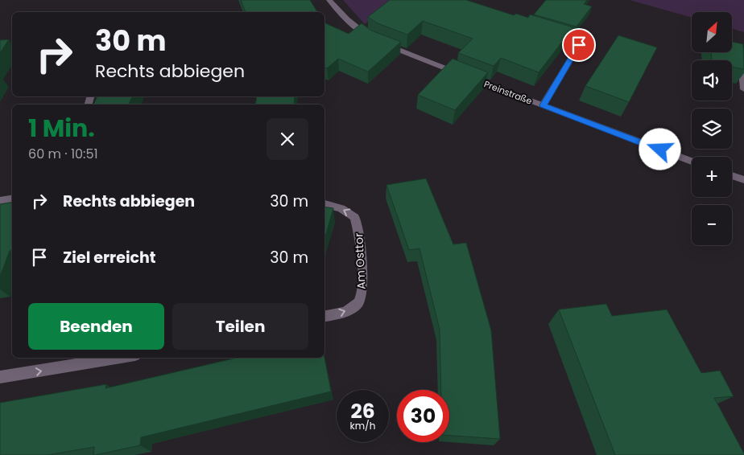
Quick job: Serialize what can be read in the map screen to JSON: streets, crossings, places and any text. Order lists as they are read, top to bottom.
{
  "streets": {
    "street": ["Preinstraße", "Am Osttor"]
  },
  "north": "top right",
  "page": {
    "map_buttons": ["+", "−"],
    "turn": ["30 m", "Rechts abbiegen"],
    "heading": ["1 Min.", "60 m · 10:51"],
    "list": [
      {
        "name": "Rechts abbiegen",
        "value": "30 m"
      },
      {
        "name": "Ziel erreicht",
        "value": "30 m"
      }
    ],
    "buttons": ["Beenden", "Teilen"],
    "speed": "26 km/h",
    "limit": "30"
  }
}
